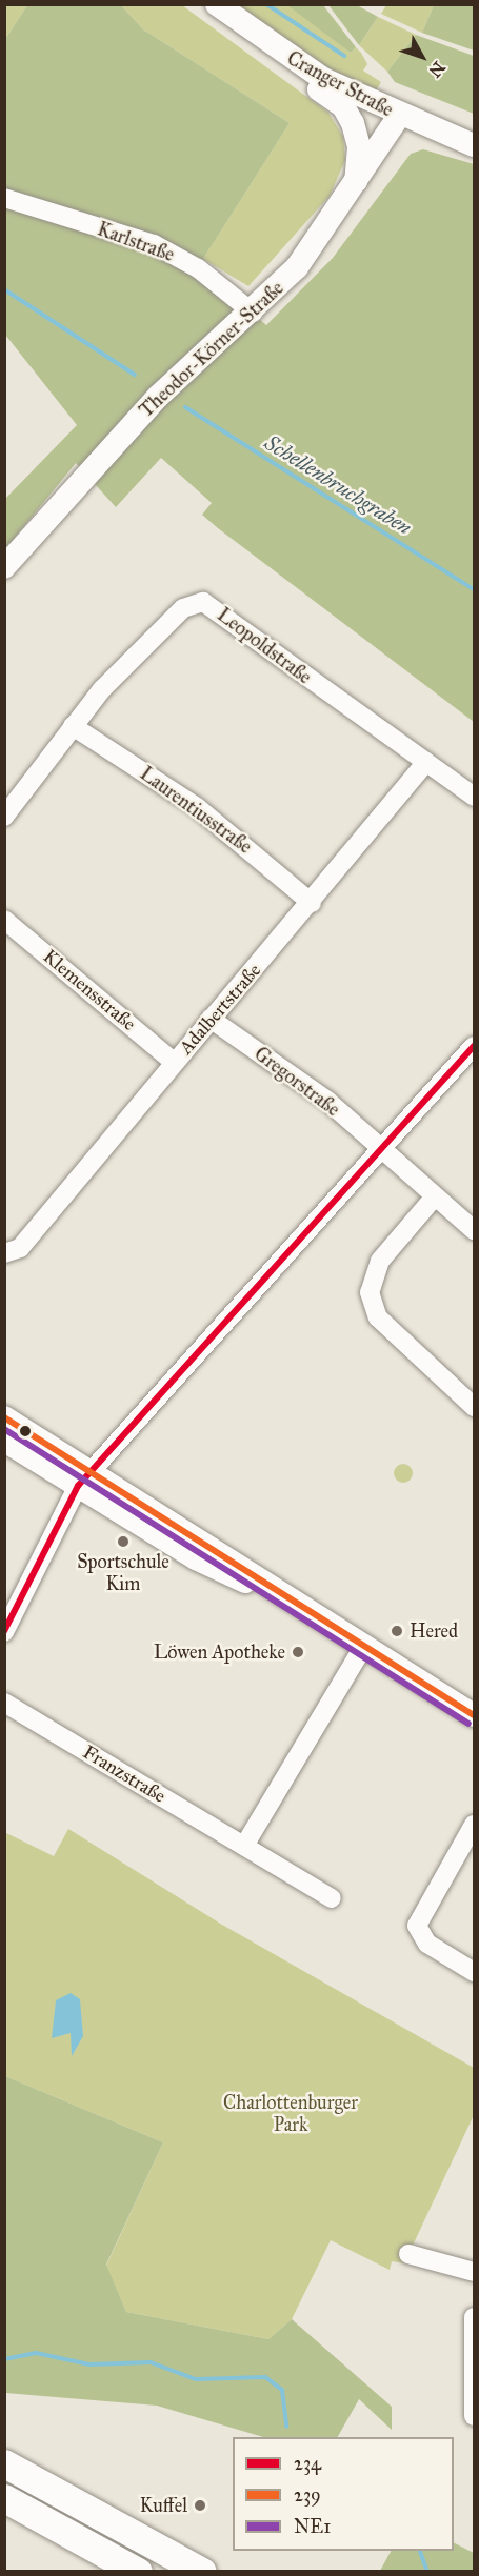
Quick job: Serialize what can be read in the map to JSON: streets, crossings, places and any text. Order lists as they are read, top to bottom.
{
  "streets": {
    "main road": ["Cranger Straße", "Theodor-Körner-Straße"],
    "street": [
      "Karlstraße",
      "Leopoldstraße",
      "Laurentiusstraße",
      "Klemensstraße",
      "Adalbertstraße",
      "Gregorstraße",
      "Franzstraße"
    ]
  },
  "crossings": [
    ["Cranger Straße", "Theodor-Körner-Straße"],
    ["Karlstraße", "Theodor-Körner-Straße"],
    ["Leopoldstraße", "Laurentiusstraße"],
    ["Leopoldstraße", "Adalbertstraße"],
    ["Laurentiusstraße", "Adalbertstraße"],
    ["Klemensstraße", "Adalbertstraße"],
    ["Adalbertstraße", "Gregorstraße"]
  ],
  "water": ["Schellenbruchgraben"],
  "parks": ["Charlottenburger Park"],
  "places": [
    "Sportschule Kim",
    "Hered",
    "Löwen Apotheke",
    "Kuffel"
  ],
  "lines": ["transit line 234", "transit line 239", "transit line NE1"],
  "legend": ["234", "239", "NE1"],
  "north": "bottom right"
}
